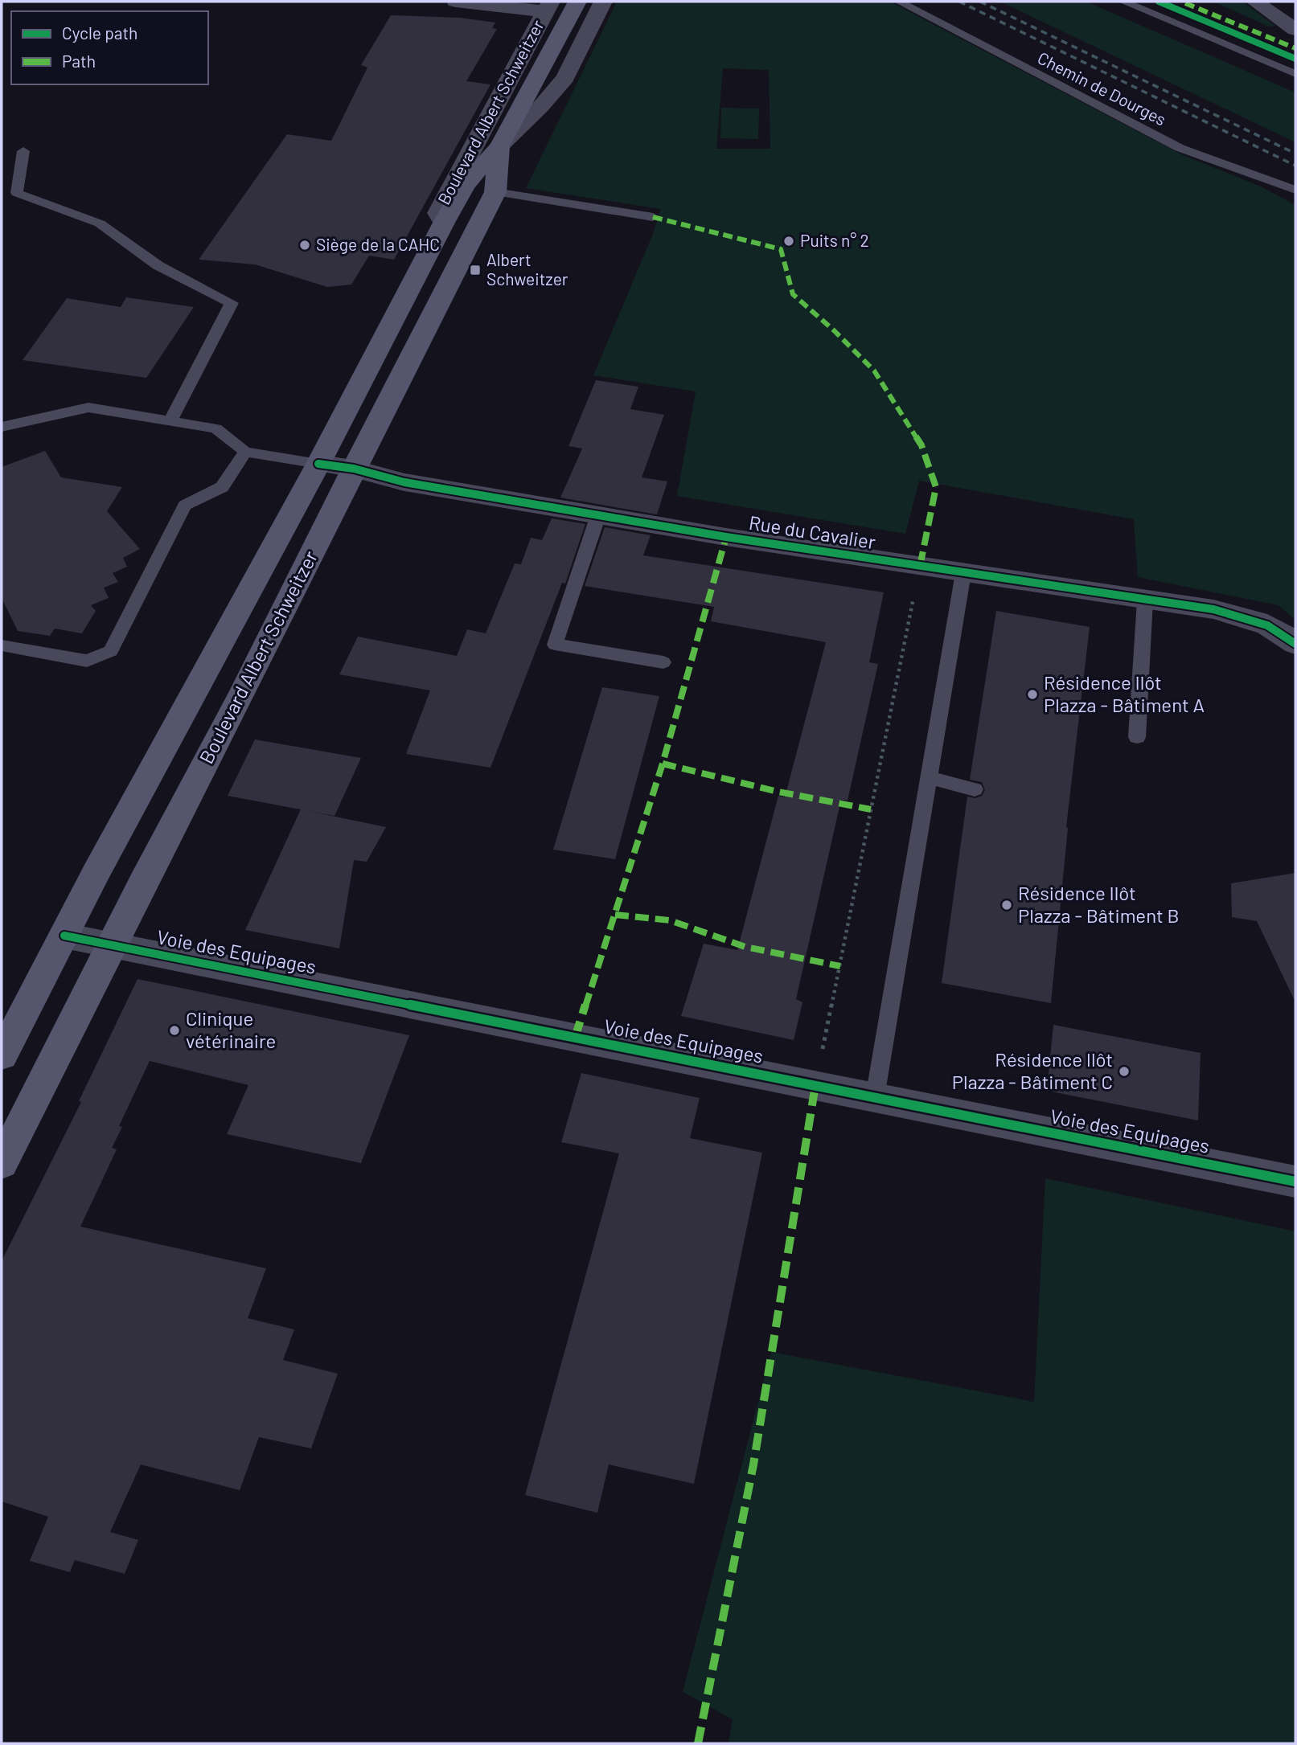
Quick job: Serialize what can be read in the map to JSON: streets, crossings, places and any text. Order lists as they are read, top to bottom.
{
  "streets": {
    "main road": ["Boulevard Albert Schweitzer"],
    "street": ["Rue du Cavalier", "Voie des Equipages"],
    "lane": ["Chemin de Dourges"]
  },
  "crossings": [
    ["Boulevard Albert Schweitzer", "Rue du Cavalier"],
    ["Boulevard Albert Schweitzer", "Voie des Equipages"]
  ],
  "places": {
    "other": [
      "Puits n° 2",
      "Siège de la CAHC",
      "Résidence Ilôt Plazza - Bâtiment A",
      "Résidence Ilôt Plazza - Bâtiment B",
      "Clinique vétérinaire",
      "Résidence Ilôt Plazza - Bâtiment C"
    ],
    "transit": ["Albert Schweitzer"]
  },
  "legend": ["Cycle path", "Path"]
}
